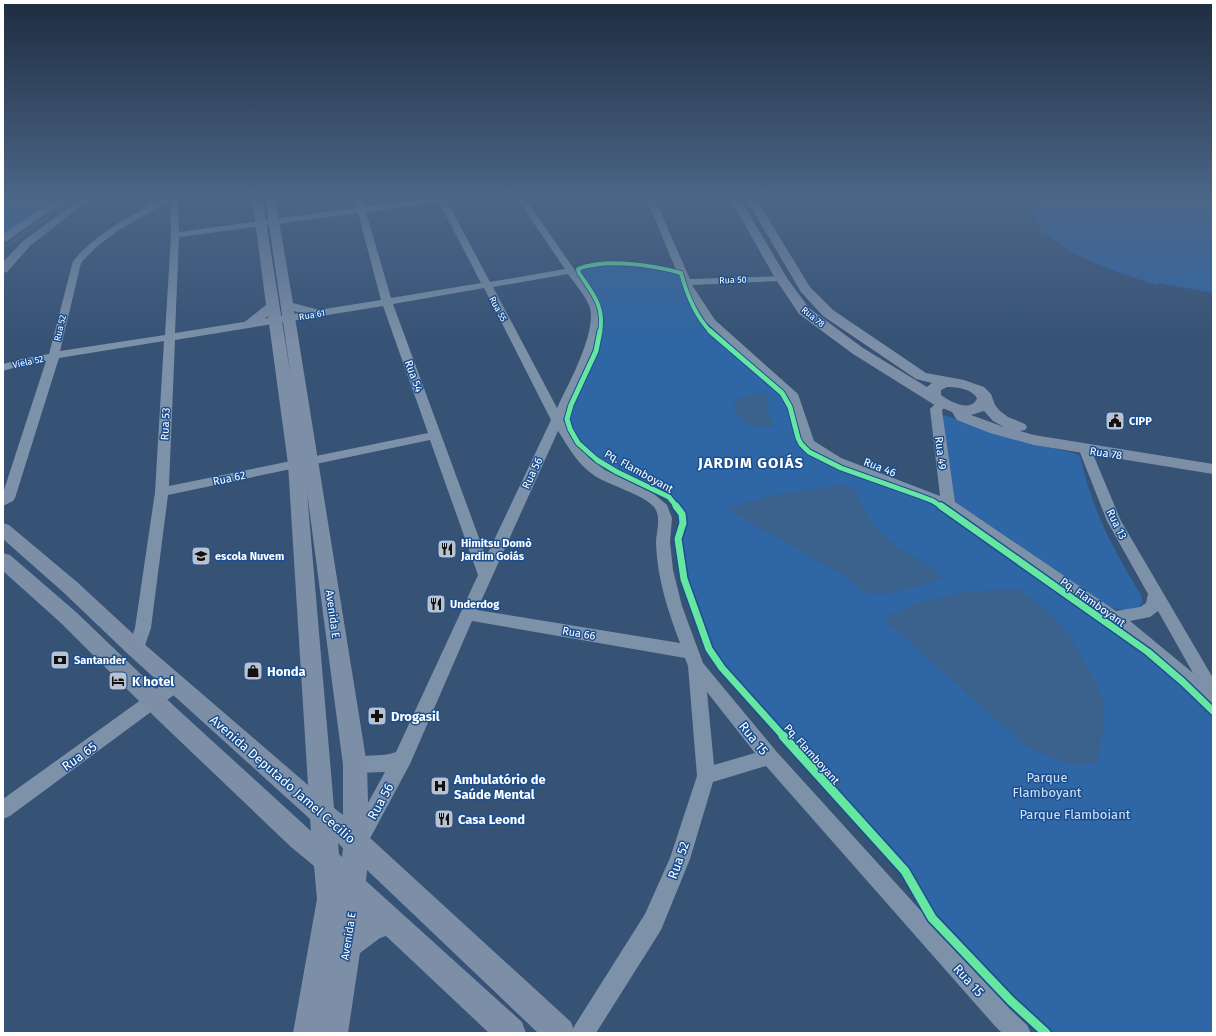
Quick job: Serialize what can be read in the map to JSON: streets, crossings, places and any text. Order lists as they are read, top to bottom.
{
  "streets": {
    "main road": ["Rua 78", "Avenida E", "Avenida Deputado Jamel Cecílio"],
    "street": [
      "Rua 50",
      "Rua 55",
      "Rua 61",
      "Rua 52",
      "Viela 52",
      "Rua 54",
      "Rua 53",
      "Rua 49",
      "Rua 46",
      "Rua 56",
      "Rua 62",
      "Rua 13",
      "Rua 66",
      "Rua 15",
      "Rua 65"
    ],
    "cycle path": ["Pq. Flamboyant"]
  },
  "crossings": [
    ["Rua 50", "Rua 78"],
    ["Rua 50", "Rua 46"],
    ["Rua 55", "Rua 61"],
    ["Rua 55", "Rua 56"],
    ["Rua 55", "Rua 15"],
    ["Rua 61", "Rua 54"],
    ["Rua 61", "Rua 56"],
    ["Rua 78", "Rua 49"],
    ["Rua 78", "Rua 13"],
    ["Rua 52", "Viela 52"],
    ["Rua 52", "Rua 66"],
    ["Rua 52", "Rua 15"],
    ["Rua 54", "Rua 56"],
    ["Rua 54", "Rua 62"],
    ["Rua 53", "Rua 62"],
    ["Rua 53", "Avenida Deputado Jamel Cecílio"],
    ["Rua 49", "Rua 46"],
    ["Rua 56", "Avenida E"],
    ["Rua 56", "Rua 66"],
    ["Rua 56", "Rua 15"],
    ["Rua 56", "Avenida Deputado Jamel Cecílio"],
    ["Rua 62", "Avenida E"],
    ["Avenida E", "Avenida Deputado Jamel Cecílio"],
    ["Rua 66", "Rua 15"],
    ["Rua 65", "Avenida Deputado Jamel Cecílio"]
  ],
  "districts": ["JARDIM GOIÁS"],
  "parks": ["Parque Flamboyant", "Parque Flamboiant"],
  "places": {
    "public building": ["CIPP"],
    "restaurant": ["Himitsu Domò Jardim Goiás", "Underdog", "Casa Leond"],
    "school or university": ["escola Nuvem"],
    "bank": ["Santander"],
    "shop": ["Honda"],
    "hotel": ["K hotel"],
    "pharmacy": ["Drogasil"],
    "hospital": ["Ambulatório de Saúde Mental"]
  }
}
